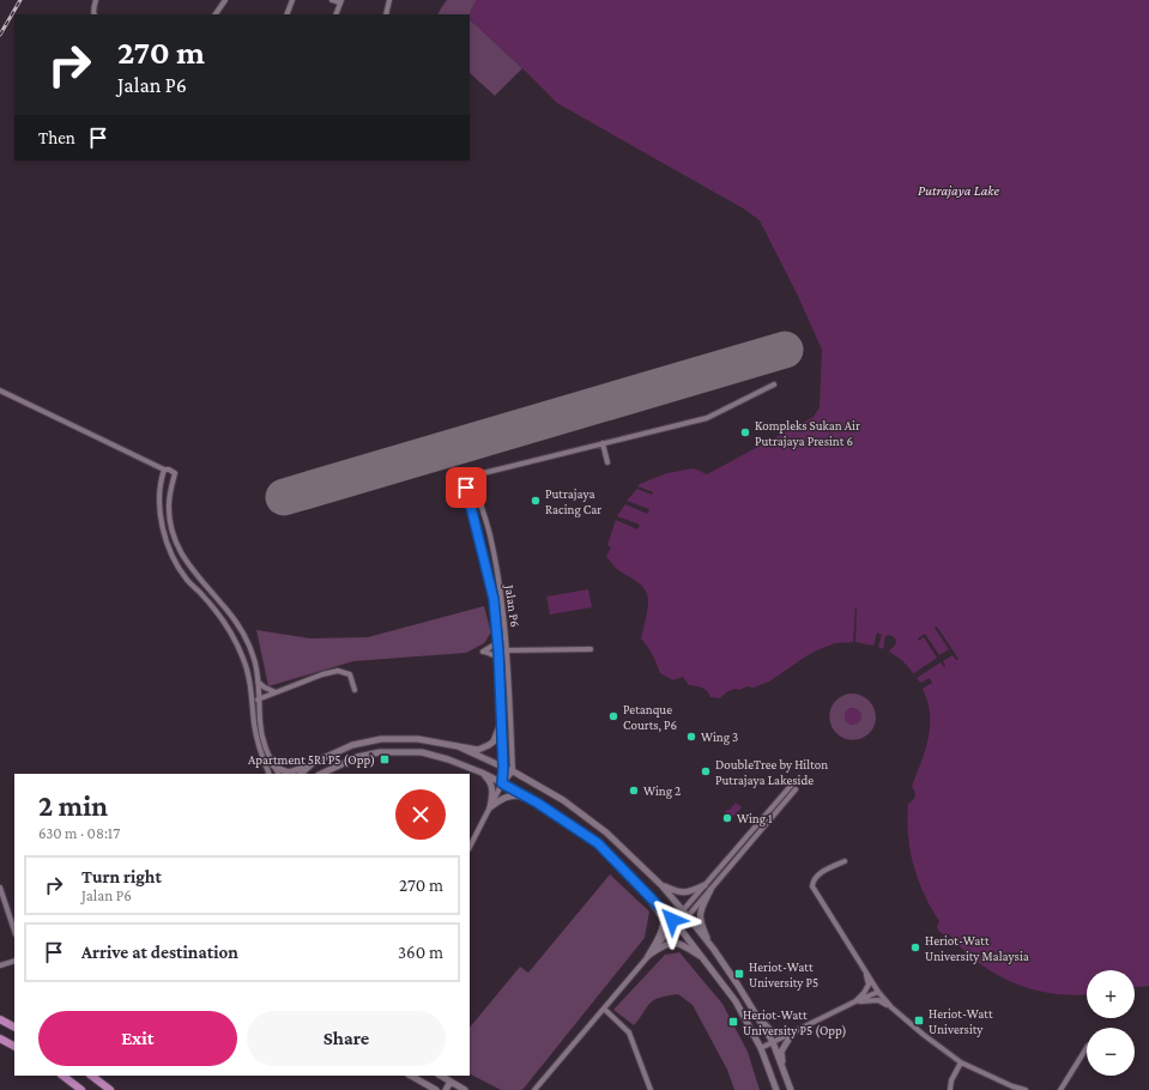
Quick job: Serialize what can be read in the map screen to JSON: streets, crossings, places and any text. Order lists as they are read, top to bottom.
{
  "streets": {
    "street": ["Jalan P6"]
  },
  "water": ["Putrajaya Lake"],
  "places": {
    "other": [
      "Kompleks Sukan Air Putrajaya Presint 6",
      "Putrajaya Racing Car",
      "Petanque Courts, P6",
      "Wing 3",
      "DoubleTree by Hilton Putrajaya Lakeside",
      "Wing 2",
      "Wing 1",
      "Heriot-Watt University Malaysia"
    ],
    "transit": [
      "Apartment 5R1 P5 (Opp)",
      "Heriot-Watt University P5",
      "Heriot-Watt University",
      "Heriot-Watt University P5 (Opp)"
    ]
  },
  "page": {
    "turn": ["270 m", "Jalan P6"],
    "then": "Then",
    "heading": ["2 min", "630 m · 08:17"],
    "list": [
      {
        "name": "Turn right",
        "note": "Jalan P6",
        "value": "270 m"
      },
      {
        "name": "Arrive at destination",
        "value": "360 m"
      }
    ],
    "map_buttons": ["+", "−"],
    "buttons": ["Exit", "Share"]
  }
}
